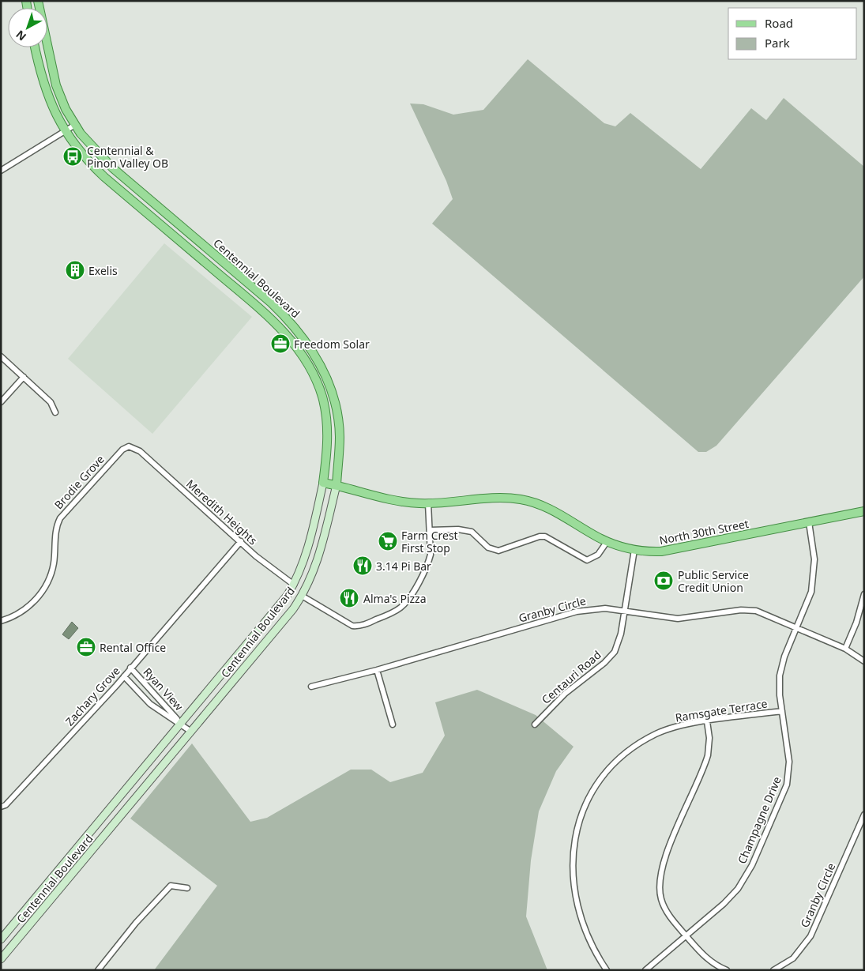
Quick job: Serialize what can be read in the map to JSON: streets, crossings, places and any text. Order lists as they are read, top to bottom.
{
  "streets": {
    "main road": ["Centennial Boulevard", "North 30th Street"],
    "street": [
      "Brodie Grove",
      "Meredith Heights",
      "Granby Circle",
      "Centauri Road",
      "Ryan View",
      "Zachary Grove",
      "Ramsgate Terrace",
      "Champagne Drive"
    ]
  },
  "crossings": [
    ["Centennial Boulevard", "Meredith Heights"],
    ["Centennial Boulevard", "North 30th Street"],
    ["Centennial Boulevard", "Ryan View"],
    ["Brodie Grove", "Meredith Heights"],
    ["Meredith Heights", "Zachary Grove"],
    ["North 30th Street", "Centauri Road"],
    ["North 30th Street", "Champagne Drive"],
    ["Granby Circle", "Centauri Road"],
    ["Granby Circle", "Champagne Drive"],
    ["Ryan View", "Zachary Grove"],
    ["Ramsgate Terrace", "Champagne Drive"]
  ],
  "places": {
    "bus stop": ["Centennial & Pinon Valley OB"],
    "building": ["Exelis"],
    "office": ["Freedom Solar", "Rental Office"],
    "supermarket": ["Farm Crest First Stop"],
    "restaurant": ["3.14 Pi Bar", "Alma's Pizza"],
    "bank": ["Public Service Credit Union"]
  },
  "legend": ["Road", "Park"],
  "north": "bottom left"
}
